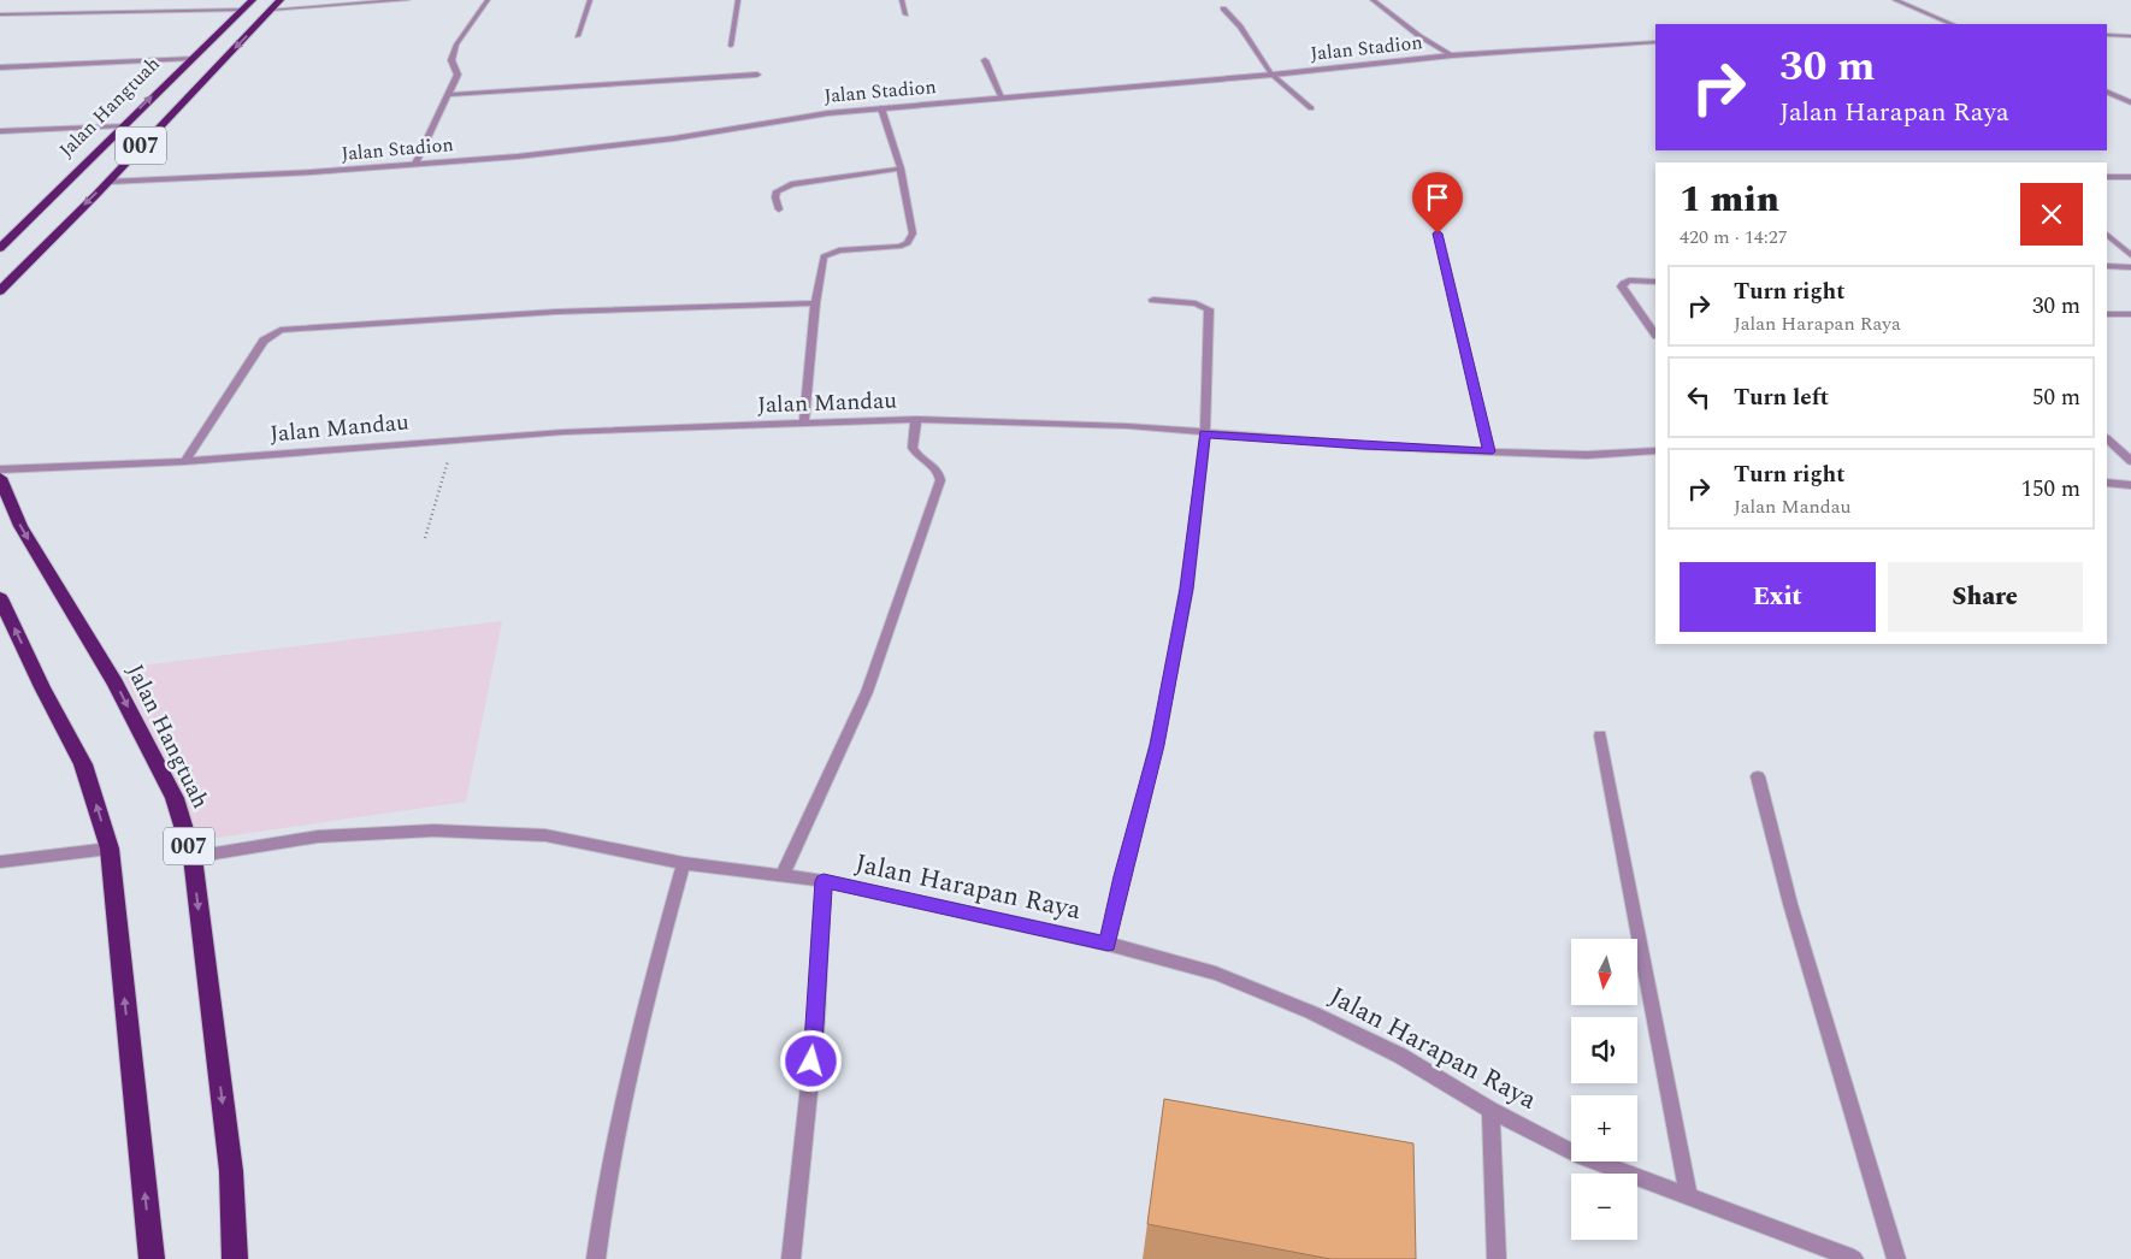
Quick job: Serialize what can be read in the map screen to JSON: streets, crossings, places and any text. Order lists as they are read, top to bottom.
{
  "streets": {
    "highway": ["Jalan Hangtuah", "007"],
    "street": ["Jalan Stadion", "Jalan Mandau", "Jalan Harapan Raya"]
  },
  "crossings": [
    ["Jalan Stadion", "007"],
    ["Jalan Hangtuah", "Jalan Harapan Raya"]
  ],
  "north": "bottom",
  "page": {
    "turn": ["30 m", "Jalan Harapan Raya"],
    "heading": ["1 min", "420 m · 14:27"],
    "list": [
      {
        "name": "Turn right",
        "note": "Jalan Harapan Raya",
        "value": "30 m"
      },
      {
        "name": "Turn left",
        "value": "50 m"
      },
      {
        "name": "Turn right",
        "note": "Jalan Mandau",
        "value": "150 m"
      }
    ],
    "buttons": ["Exit", "Share"],
    "map_buttons": ["+", "−"]
  }
}
